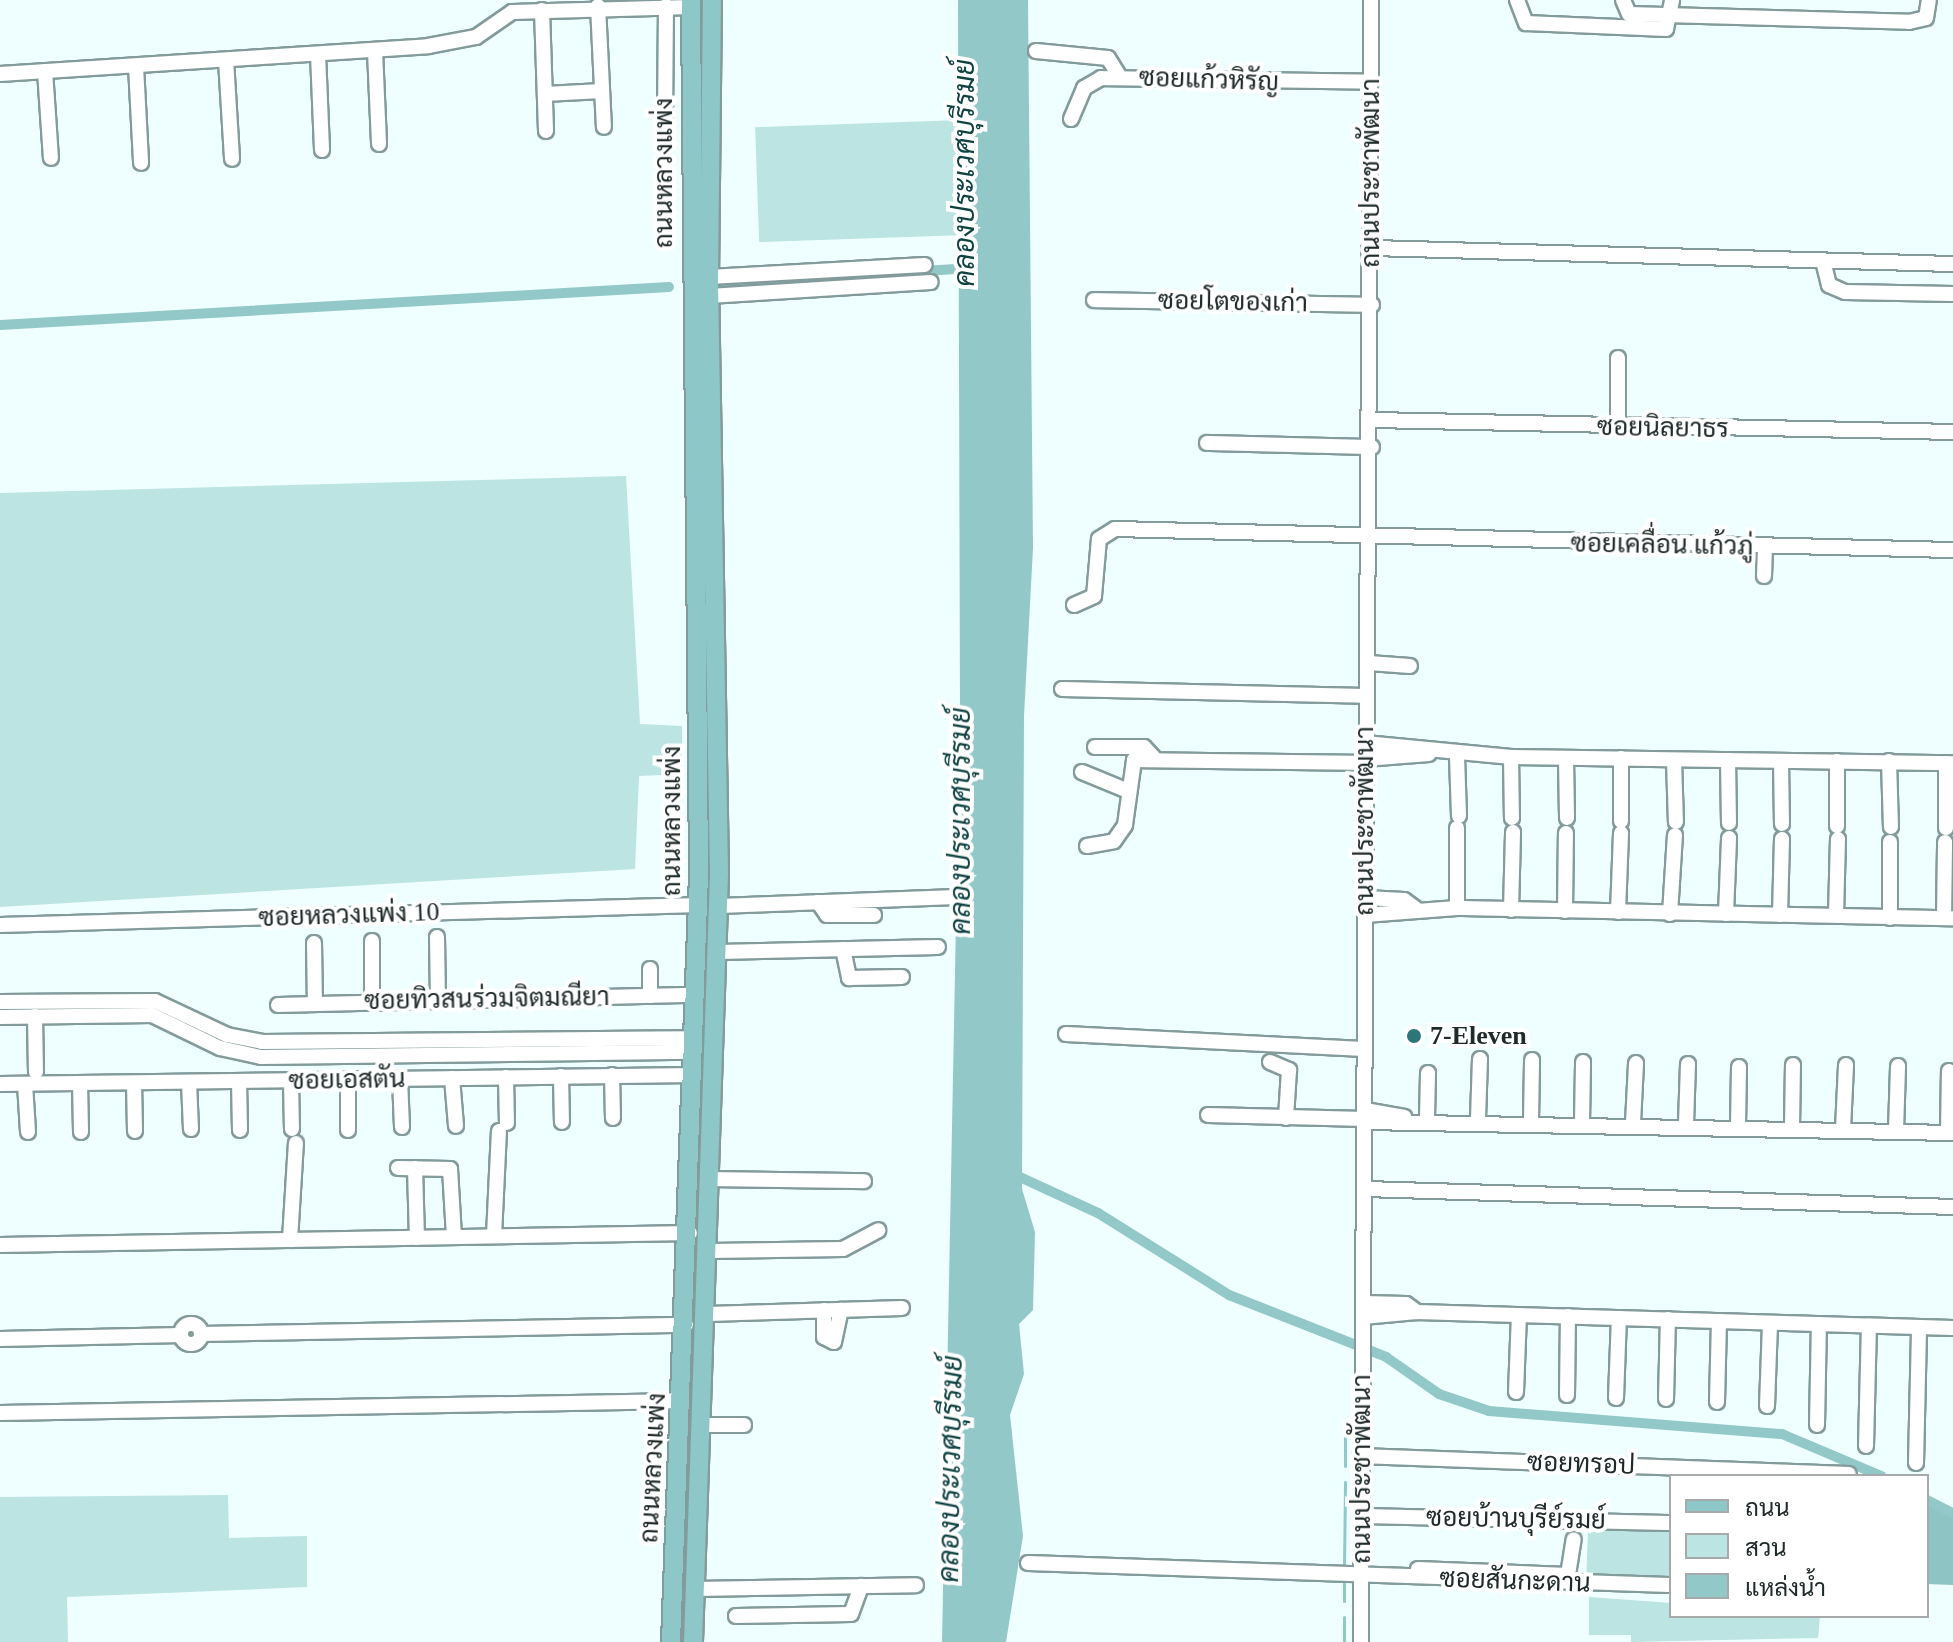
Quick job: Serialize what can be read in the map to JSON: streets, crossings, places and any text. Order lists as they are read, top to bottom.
{
  "streets": {
    "main road": ["ถนนหลวงแพ่ง"],
    "street": [
      "ซอยแก้วหิรัญ",
      "ถนนประชาพัฒนา",
      "ซอยโตของเก่า",
      "ซอยนิลยาธร",
      "ซอยเคลื่อน แก้วภู่",
      "ซอยหลวงแพ่ง 10",
      "ซอยทิวสนร่วมจิตมณียา",
      "ซอยเอสตัน",
      "ซอยทรอป",
      "ซอยบ้านบุรีย์รมย์",
      "ซอยสันกะดาน"
    ]
  },
  "crossings": [
    ["ซอยแก้วหิรัญ", "ถนนประชาพัฒนา"],
    ["ถนนหลวงแพ่ง", "ซอยหลวงแพ่ง 10"],
    ["ถนนหลวงแพ่ง", "ซอยทิวสนร่วมจิตมณียา"],
    ["ถนนหลวงแพ่ง", "ซอยเอสตัน"],
    ["ถนนประชาพัฒนา", "ซอยโตของเก่า"],
    ["ถนนประชาพัฒนา", "ซอยนิลยาธร"],
    ["ถนนประชาพัฒนา", "ซอยเคลื่อน แก้วภู่"],
    ["ถนนประชาพัฒนา", "ซอยทรอป"],
    ["ถนนประชาพัฒนา", "ซอยบ้านบุรีย์รมย์"],
    ["ถนนประชาพัฒนา", "ซอยสันกะดาน"]
  ],
  "water": ["คลองประเวศบุรีรมย์"],
  "places": ["7-Eleven"],
  "legend": ["ถนน", "สวน", "แหล่งน้ำ"]
}
